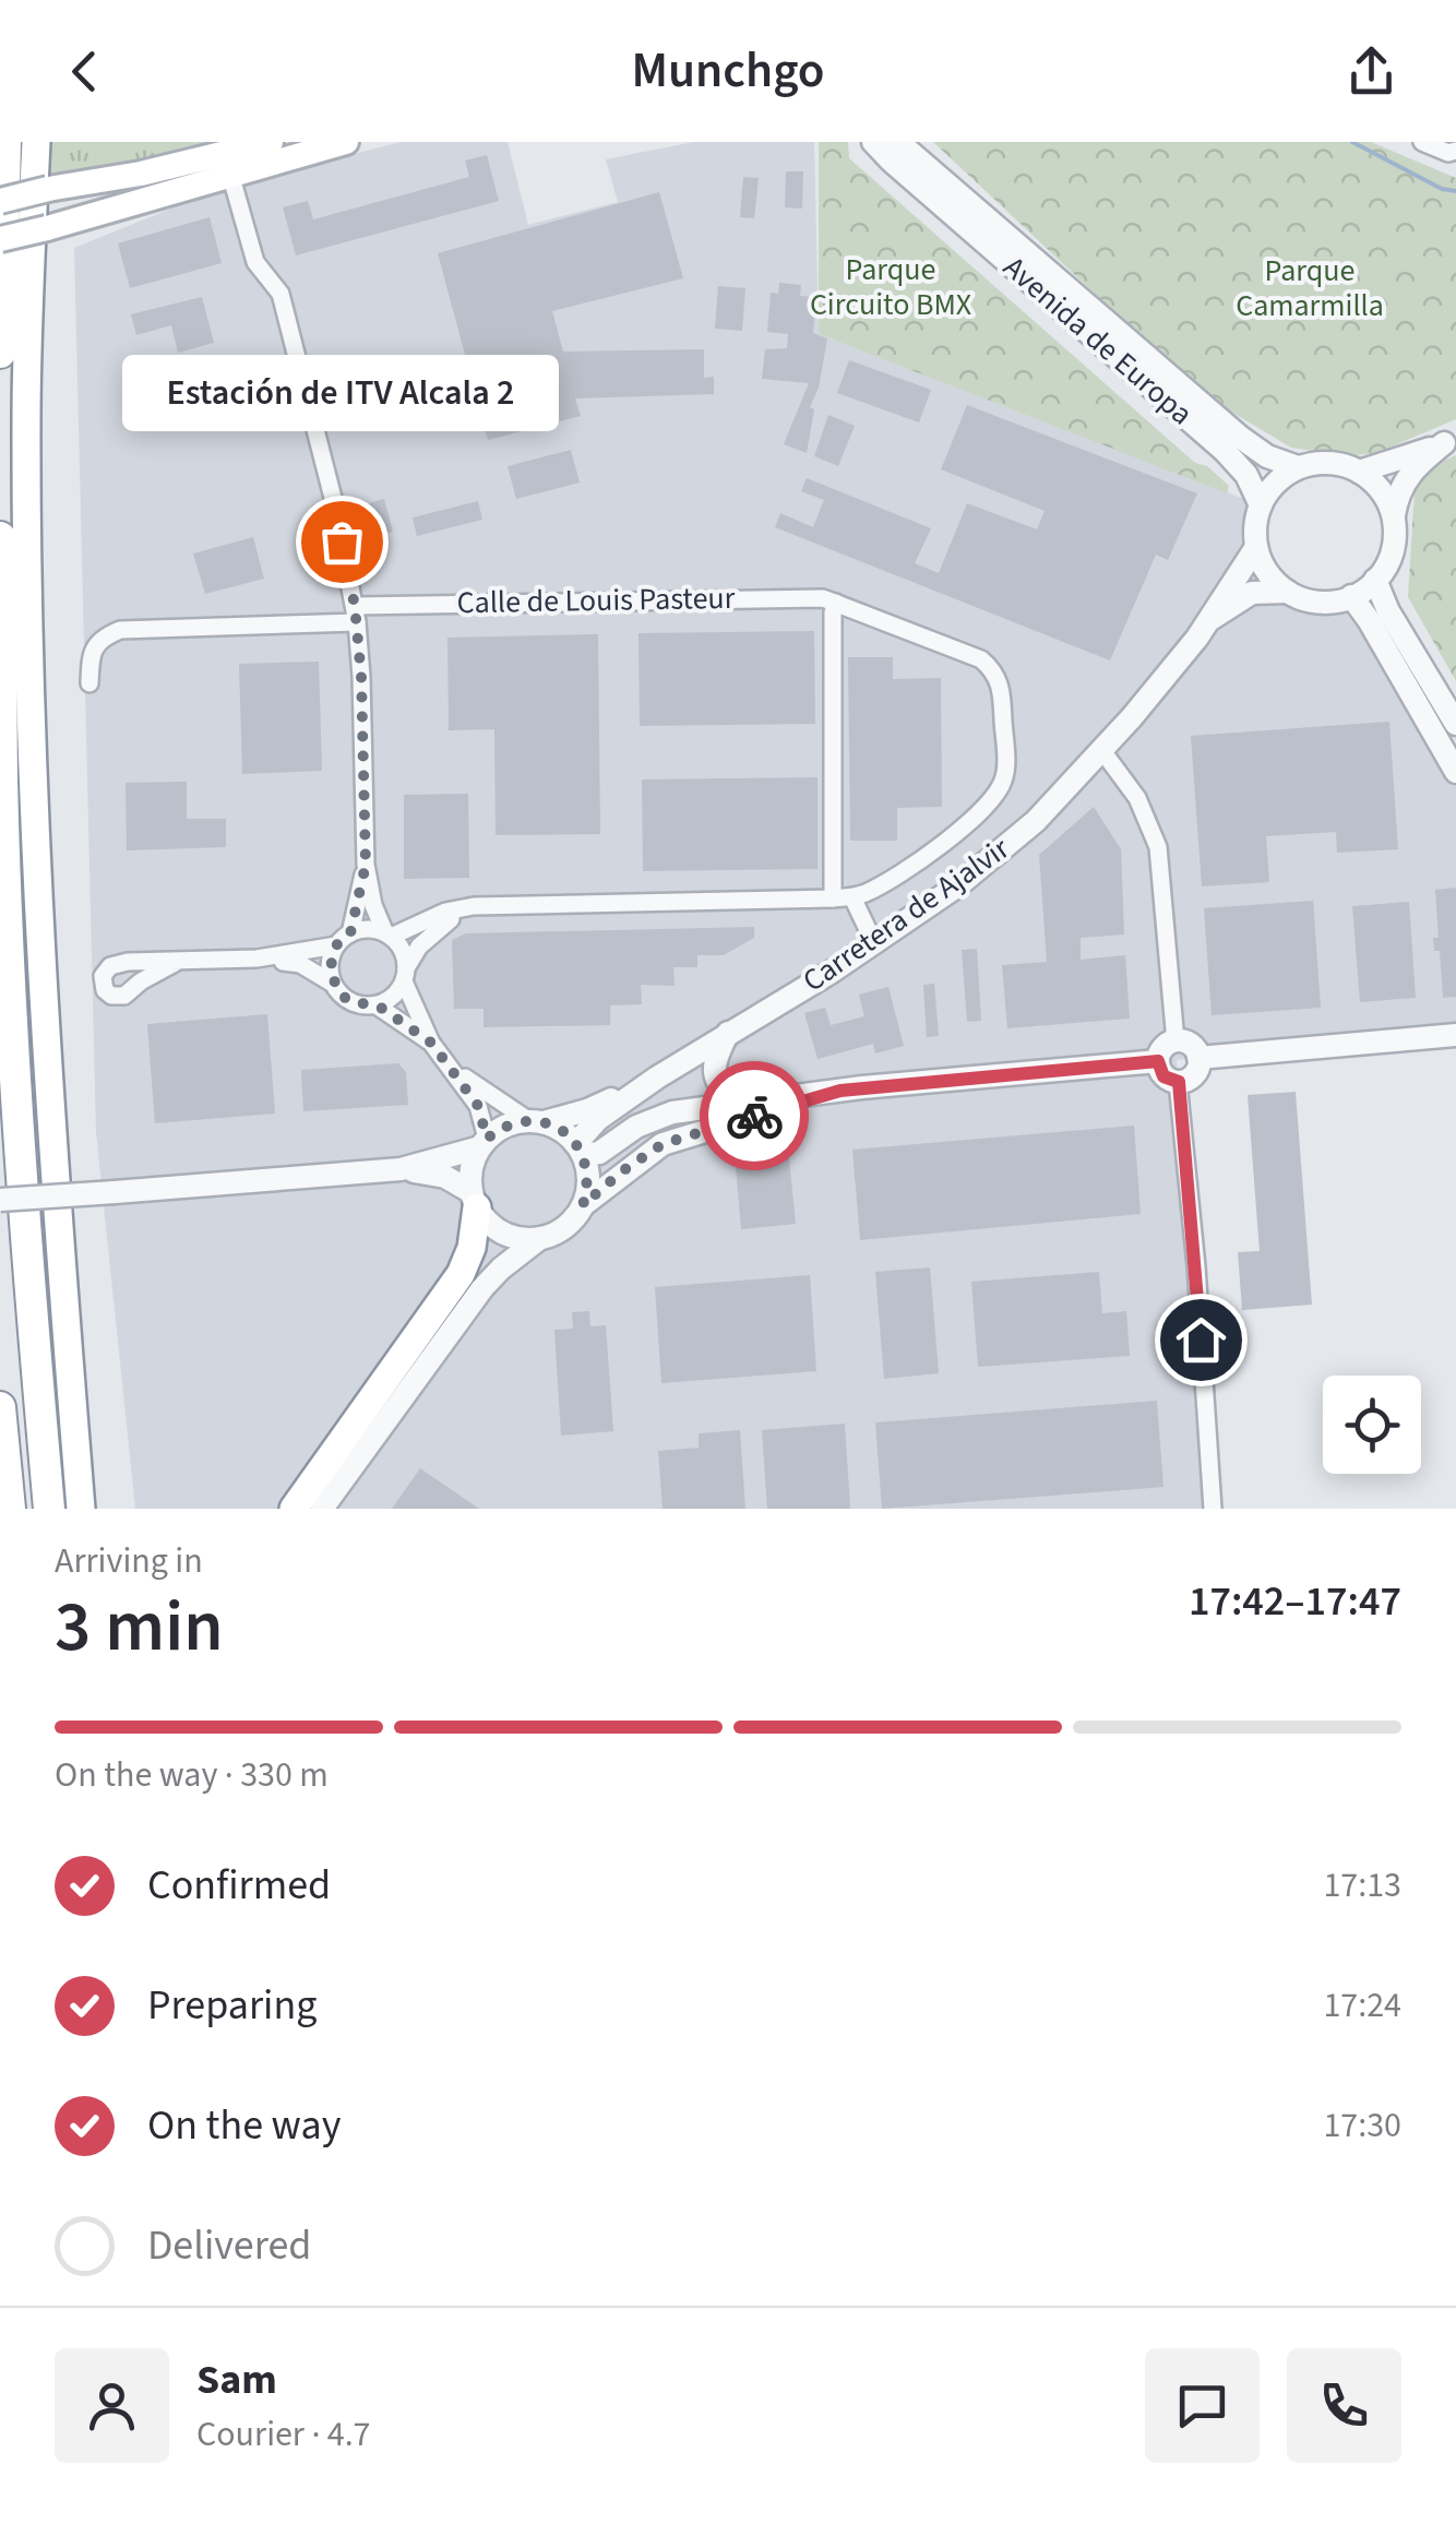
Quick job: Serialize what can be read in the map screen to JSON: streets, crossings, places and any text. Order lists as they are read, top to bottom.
{
  "streets": {
    "street": ["Avenida de Europa", "Calle de Louis Pasteur", "Carretera de Ajalvir"]
  },
  "crossings": [
    ["Avenida de Europa", "Carretera de Ajalvir"]
  ],
  "parks": ["Parque Circuito BMX", "Parque Camarmilla"],
  "places": ["Estación de ITV Alcala 2"],
  "page": {
    "header": "Munchgo",
    "bubble": "Estación de ITV Alcala 2",
    "heading": ["3 min", "Arriving in", "17:42–17:47"],
    "panel": ["Sam", "Courier · 4.7"],
    "bar": "On the way · 330 m",
    "list": [
      ["Confirmed", "17:13"],
      ["Preparing", "17:24"],
      ["On the way", "17:30"],
      "Delivered"
    ]
  }
}
